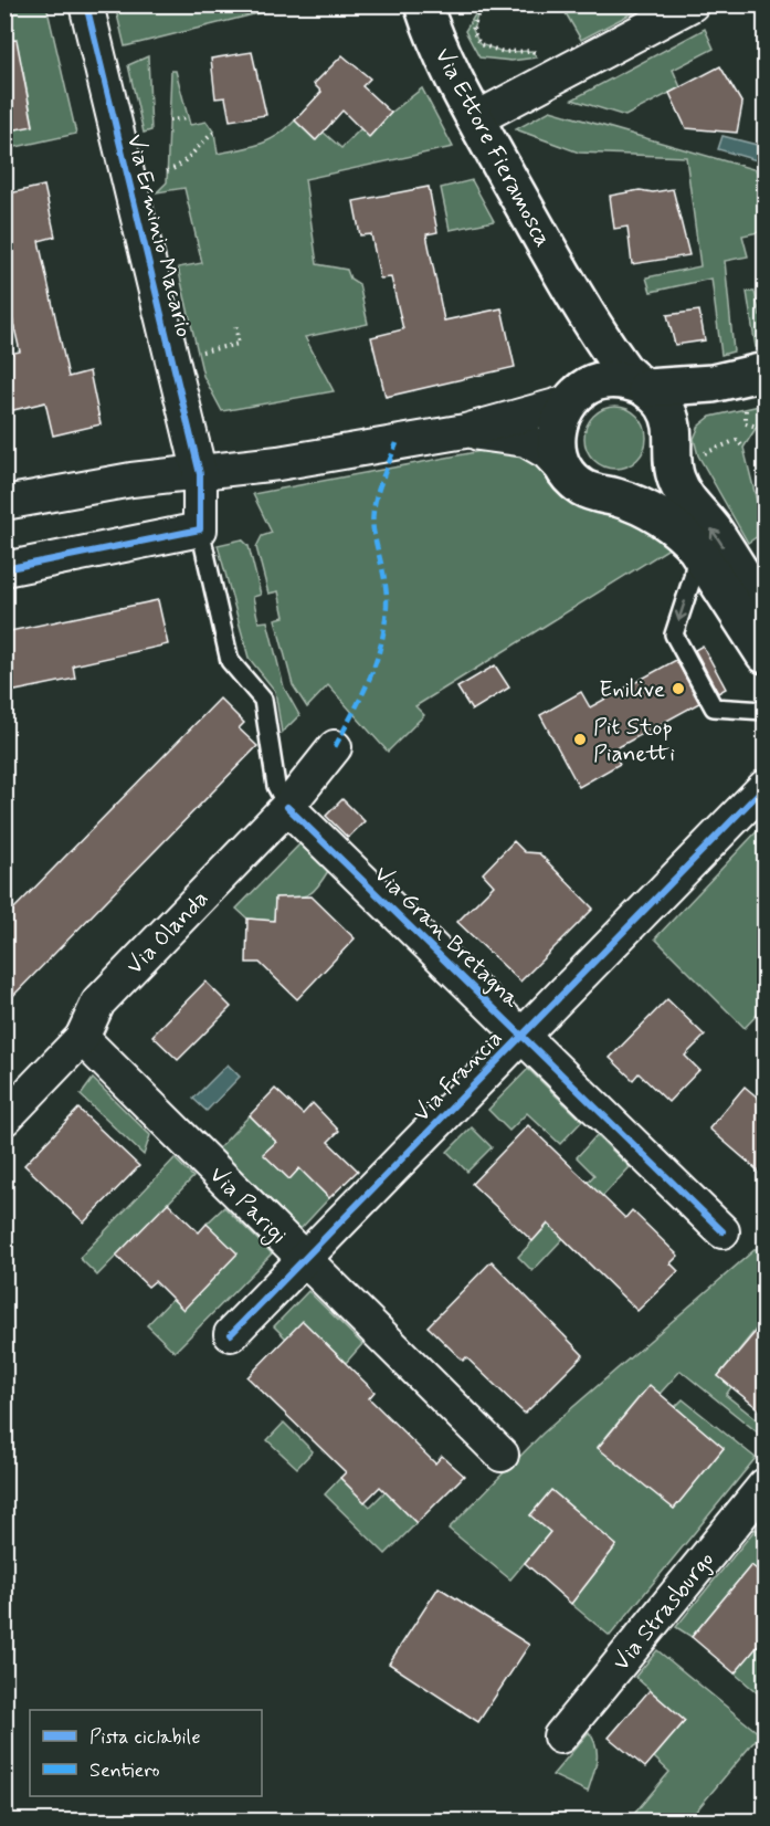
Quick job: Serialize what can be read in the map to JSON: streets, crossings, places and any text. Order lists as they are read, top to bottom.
{
  "streets": {
    "main road": ["Via Ettore Fieramosca"],
    "street": [
      "Via Erminio Macario",
      "Via Olanda",
      "Via Gran Bretagna",
      "Via Francia",
      "Via Parigi",
      "Via Strasburgo"
    ]
  },
  "crossings": [
    ["Via Olanda", "Via Gran Bretagna"],
    ["Via Olanda", "Via Parigi"],
    ["Via Gran Bretagna", "Via Francia"],
    ["Via Francia", "Via Parigi"]
  ],
  "places": ["Enilive", "Pit Stop Pianetti"],
  "legend": ["Pista ciclabile", "Sentiero"]
}
